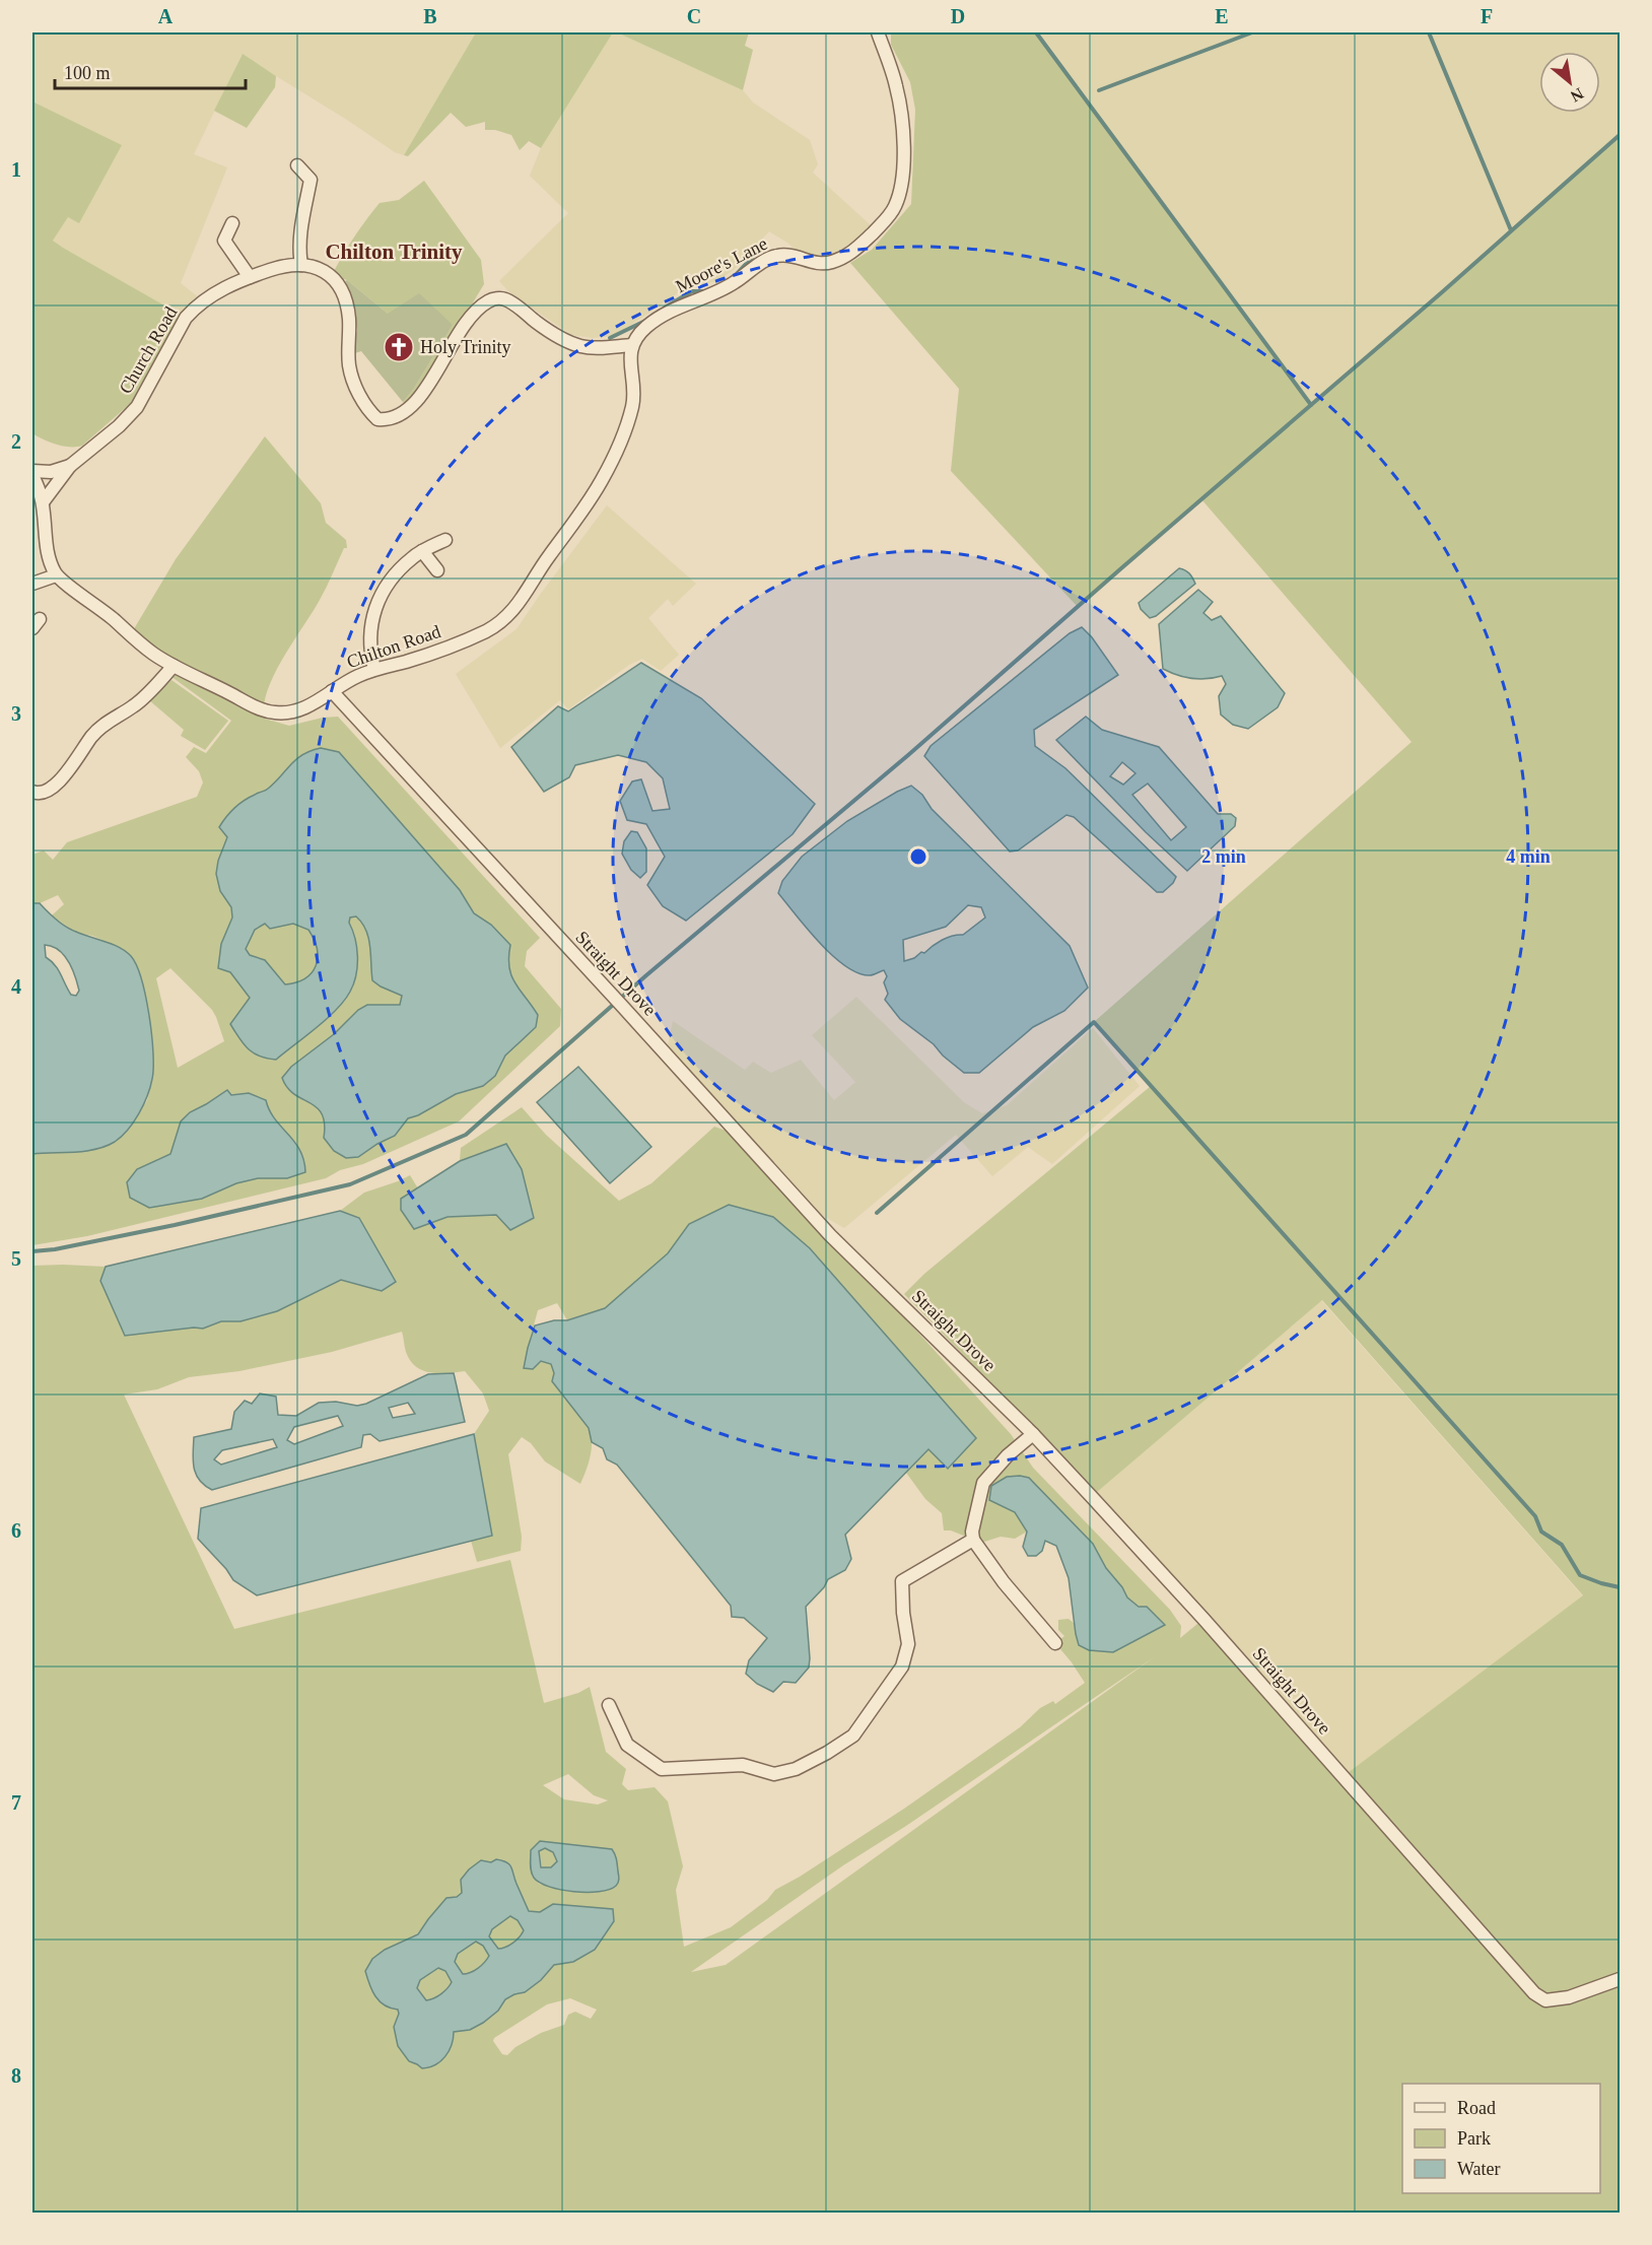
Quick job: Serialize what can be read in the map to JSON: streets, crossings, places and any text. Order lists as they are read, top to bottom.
{
  "streets": {
    "street": [
      "Moore's Lane",
      "Church Road",
      "Chilton Road",
      "Straight Drove"
    ]
  },
  "crossings": [
    ["Moore's Lane", "Church Road"],
    ["Moore's Lane", "Chilton Road"],
    ["Church Road", "Chilton Road"],
    ["Chilton Road", "Straight Drove"]
  ],
  "districts": ["Chilton Trinity"],
  "places": {
    "church": ["Holy Trinity"]
  },
  "legend": ["Road", "Park", "Water"],
  "scale_bar": "100 m",
  "north": "bottom right",
  "grid": {
    "columns": [
      "A",
      "B",
      "C",
      "D",
      "E",
      "F"
    ],
    "rows": [
      "1",
      "2",
      "3",
      "4",
      "5",
      "6",
      "7",
      "8"
    ]
  },
  "rings": ["2 min", "4 min"]
}
